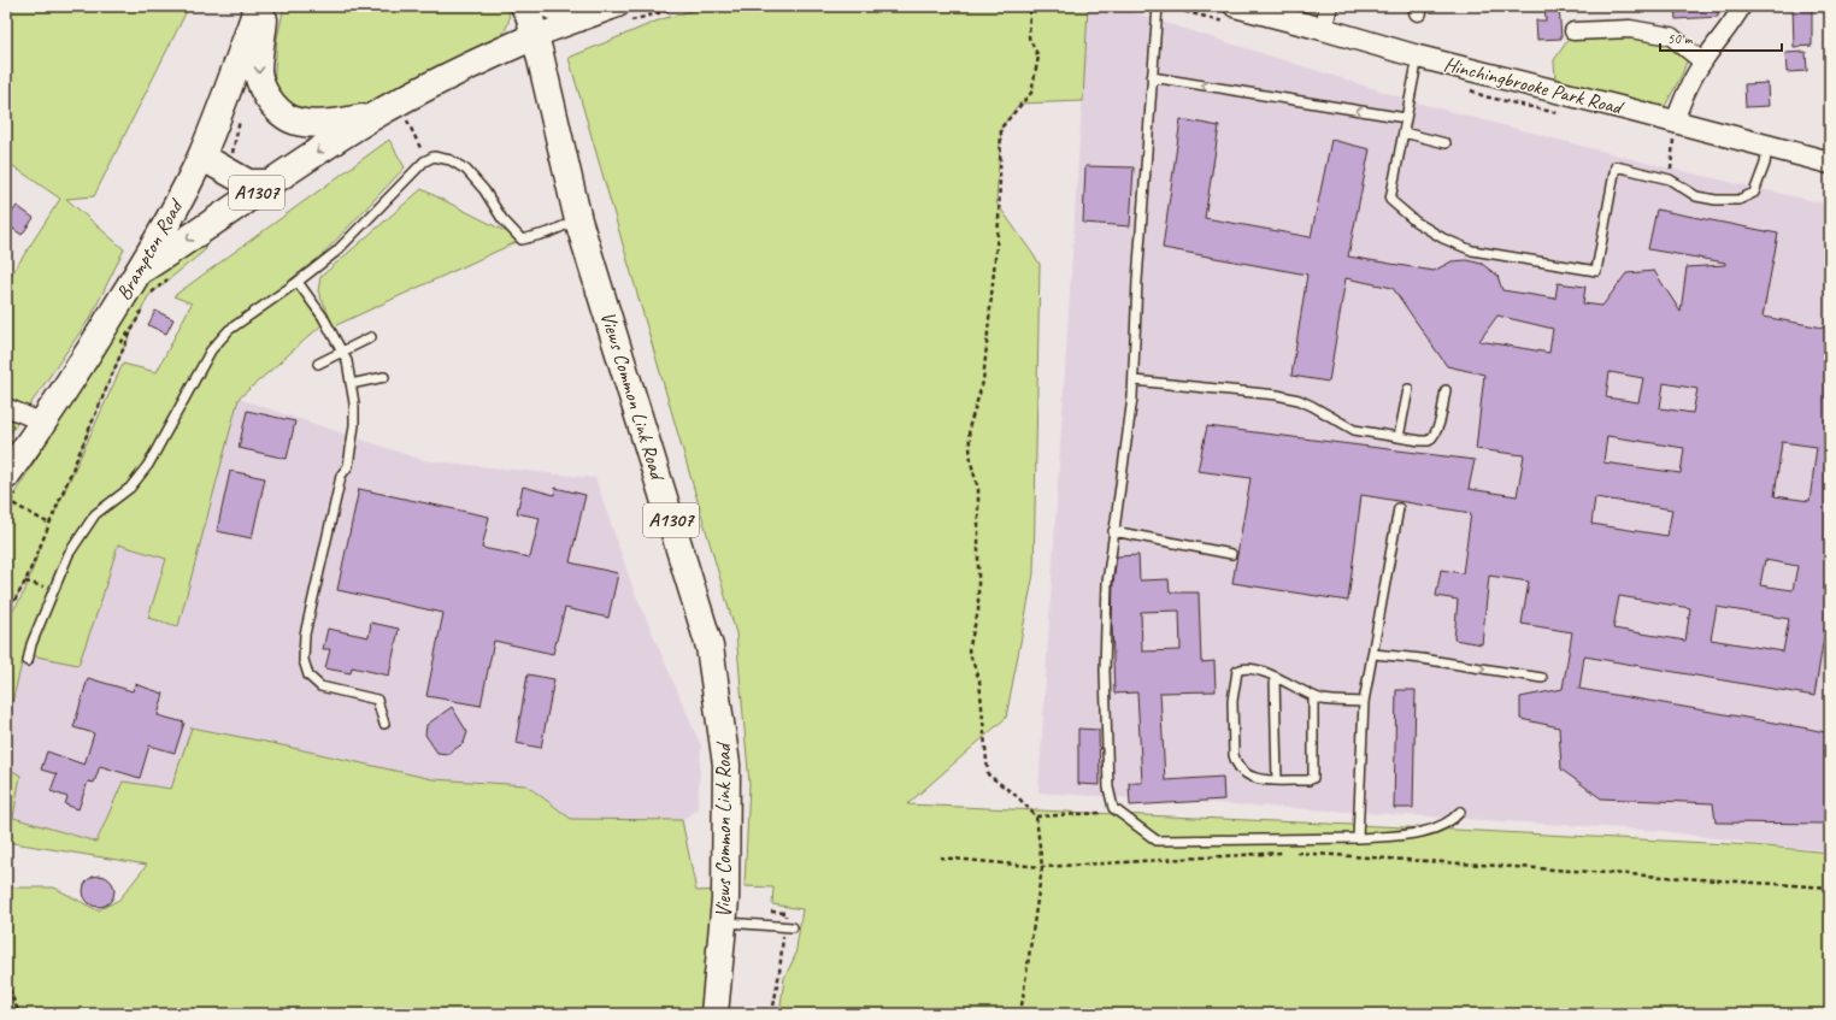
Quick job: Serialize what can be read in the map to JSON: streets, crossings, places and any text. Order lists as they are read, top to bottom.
{
  "streets": {
    "main road": ["A1307", "Brampton Road", "Views Common Link Road"],
    "street": ["Hinchingbrooke Park Road"]
  },
  "crossings": [
    ["A1307", "Brampton Road"],
    ["A1307", "Views Common Link Road"]
  ],
  "scale_bar": "50 m"
}
